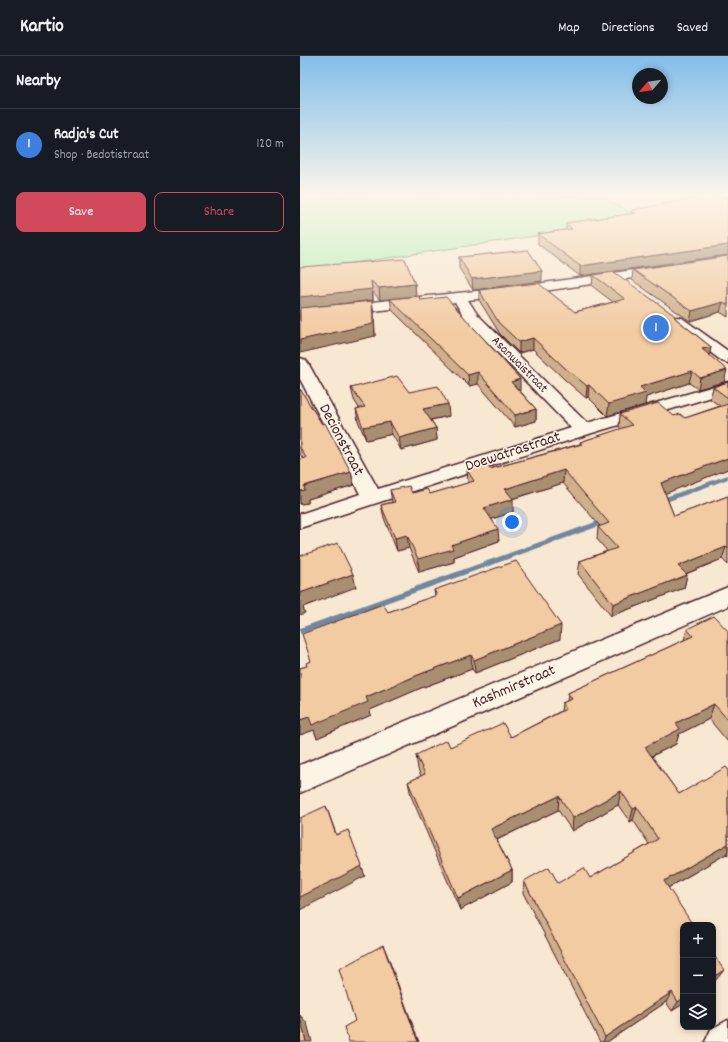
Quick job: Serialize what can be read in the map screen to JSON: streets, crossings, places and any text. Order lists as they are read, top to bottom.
{
  "streets": {
    "street": [
      "Asanwaistraat",
      "Decionstraat",
      "Doewatrastraat",
      "Kashmirstraat"
    ]
  },
  "crossings": [
    ["Asanwaistraat", "Doewatrastraat"],
    ["Decionstraat", "Doewatrastraat"]
  ],
  "north": "bottom left",
  "page": {
    "header": "Kartio",
    "nav": ["Map", "Directions", "Saved"],
    "heading": "Nearby",
    "list": [
      {
        "mark": "1",
        "name": "Radja's Cut",
        "note": "Shop · Bedotistraat",
        "value": "120 m"
      }
    ],
    "buttons": ["Save", "Share"],
    "pins": "1",
    "map_buttons": ["+", "−"]
  }
}
